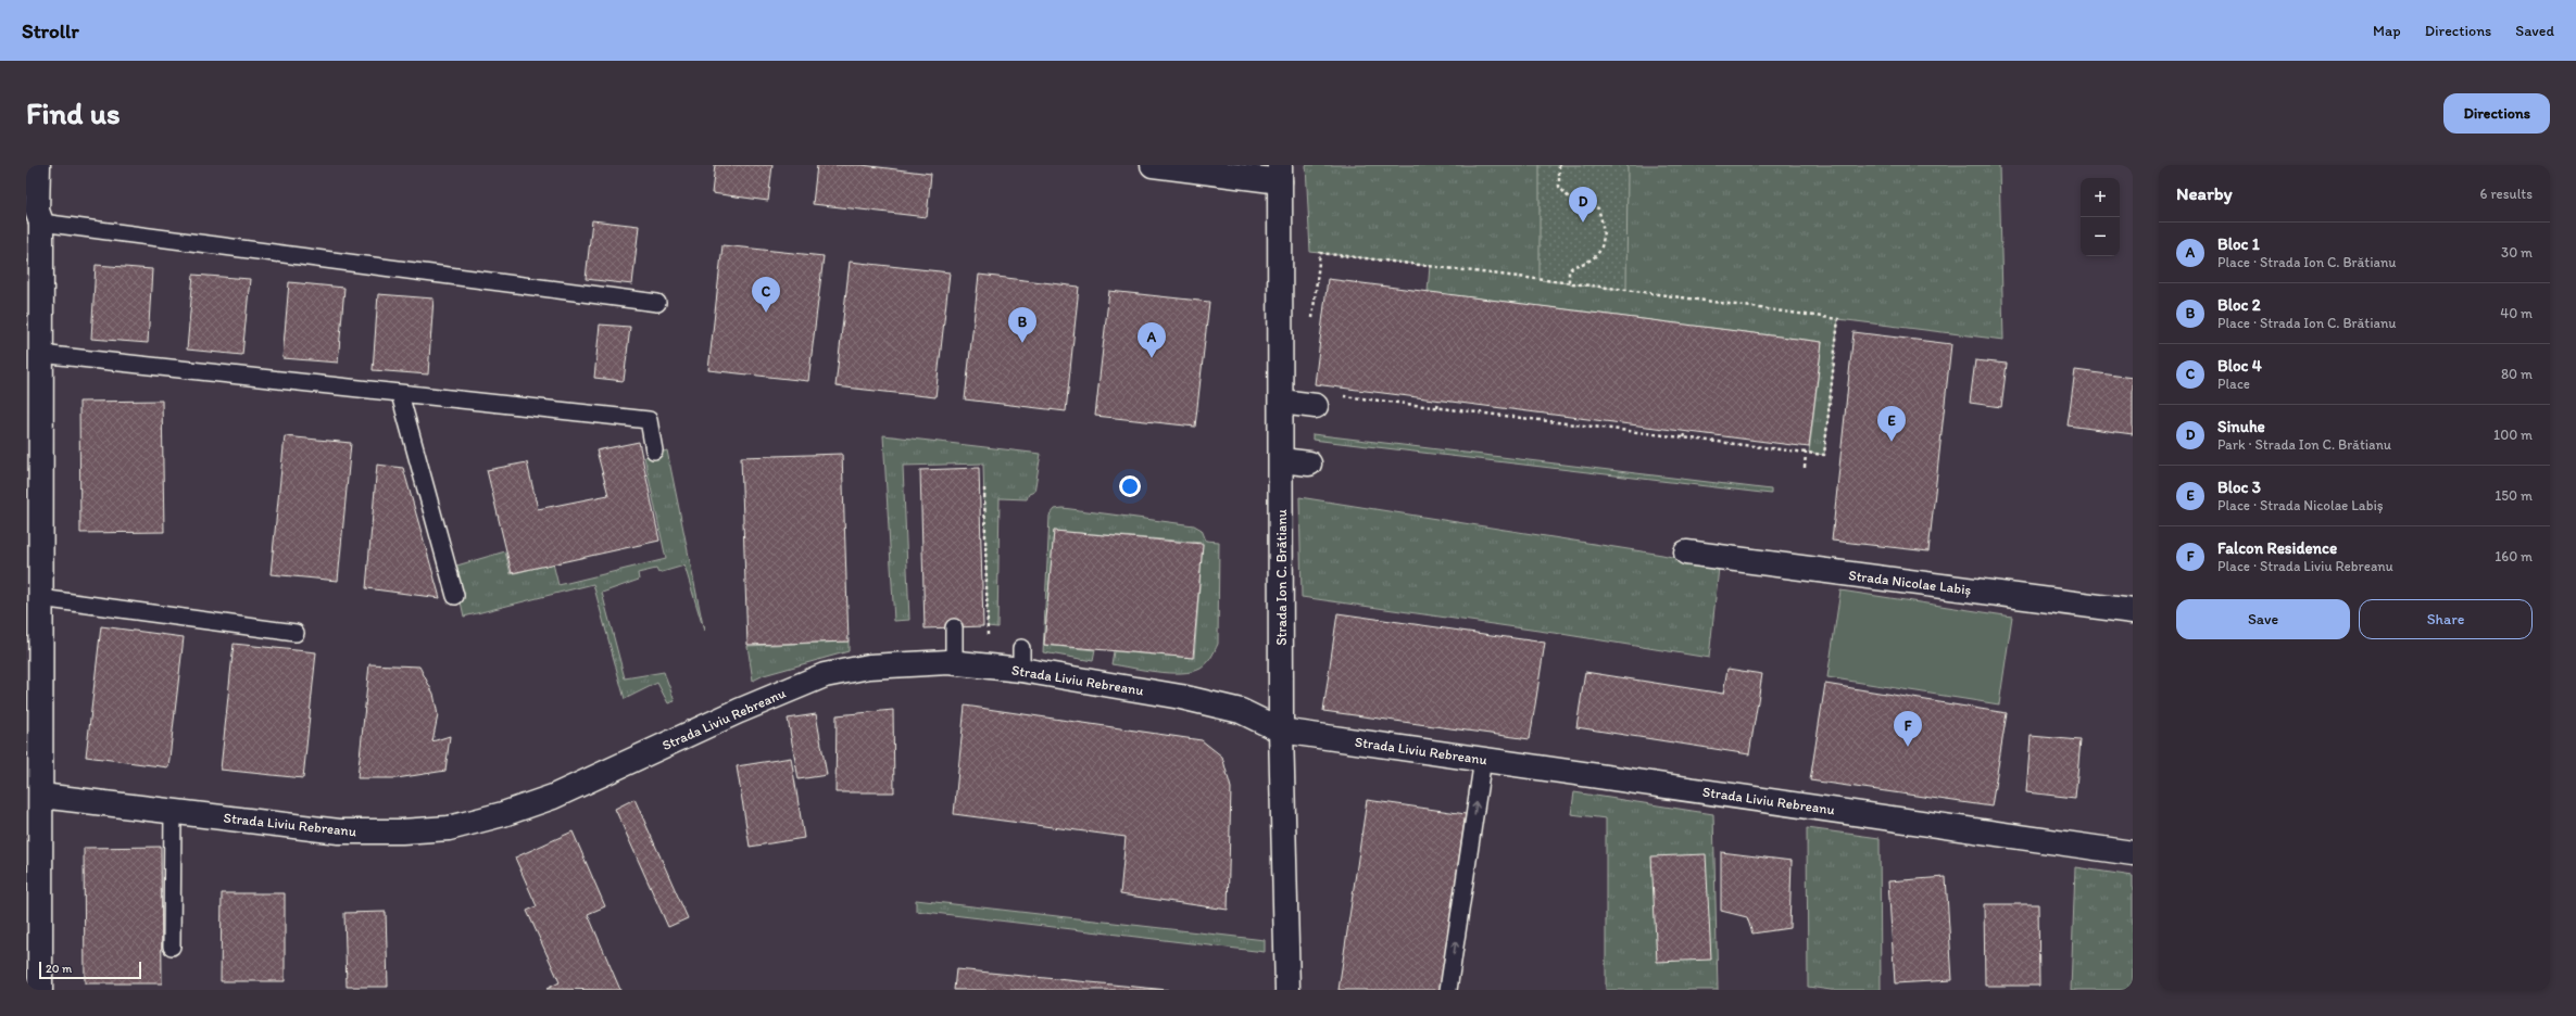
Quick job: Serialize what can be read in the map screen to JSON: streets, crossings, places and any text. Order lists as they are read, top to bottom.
{
  "streets": {
    "street": ["Strada Ion C. Brătianu", "Strada Nicolae Labiș", "Strada Liviu Rebreanu"]
  },
  "crossings": [
    ["Strada Ion C. Brătianu", "Strada Liviu Rebreanu"]
  ],
  "scale_bar": "20 m",
  "page": {
    "header": "Strollr",
    "nav": ["Map", "Directions", "Saved"],
    "buttons": [
      "Directions",
      ["Save", "Share"]
    ],
    "title": "Find us",
    "heading": ["Nearby", "6 results"],
    "map_buttons": ["+", "−"],
    "pins": [
      "D",
      "C",
      "B",
      "A",
      "E",
      "F"
    ],
    "list": [
      {
        "mark": "A",
        "name": "Bloc 1",
        "note": "Place · Strada Ion C. Brătianu",
        "value": "30 m"
      },
      {
        "mark": "B",
        "name": "Bloc 2",
        "note": "Place · Strada Ion C. Brătianu",
        "value": "40 m"
      },
      {
        "mark": "C",
        "name": "Bloc 4",
        "note": "Place",
        "value": "80 m"
      },
      {
        "mark": "D",
        "name": "Sinuhe",
        "note": "Park · Strada Ion C. Brătianu",
        "value": "100 m"
      },
      {
        "mark": "E",
        "name": "Bloc 3",
        "note": "Place · Strada Nicolae Labiș",
        "value": "150 m"
      },
      {
        "mark": "F",
        "name": "Falcon Residence",
        "note": "Place · Strada Liviu Rebreanu",
        "value": "160 m"
      }
    ],
    "scale": "20 m"
  }
}
